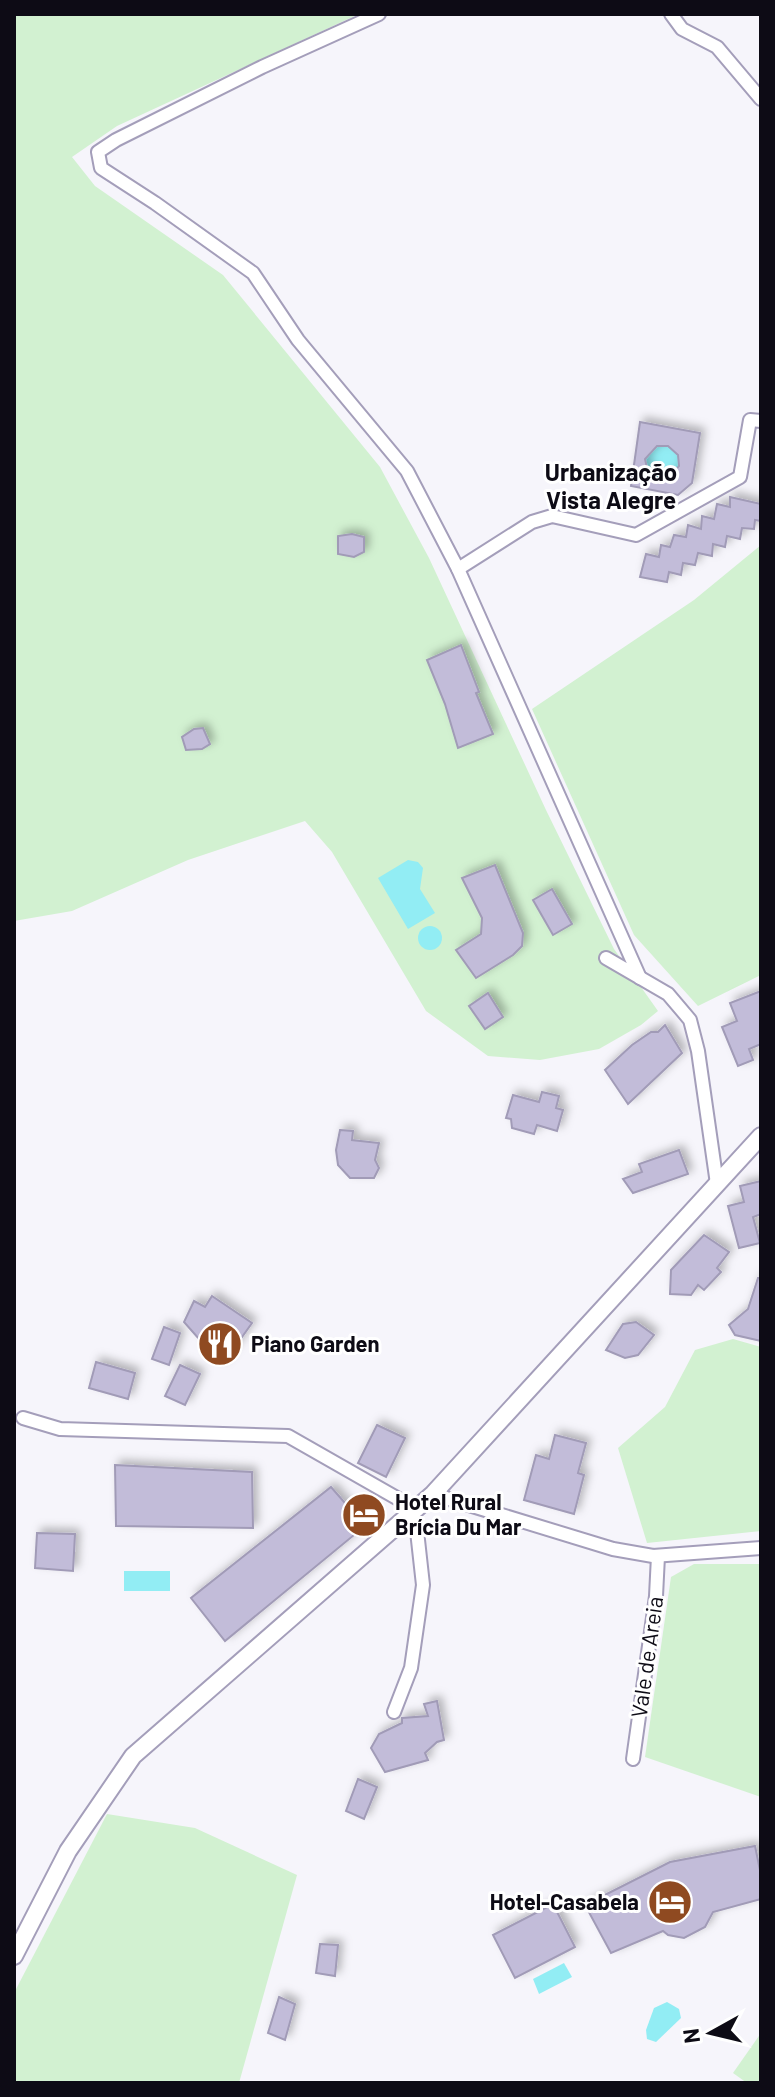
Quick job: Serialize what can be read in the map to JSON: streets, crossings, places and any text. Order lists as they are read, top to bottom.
{
  "streets": {
    "street": ["Vale de Areia"]
  },
  "districts": ["Urbanização Vista Alegre"],
  "places": {
    "restaurant": ["Piano Garden"],
    "hotel": ["Hotel Rural Brícia Du Mar", "Hotel-Casabela"]
  },
  "north": "left"
}
